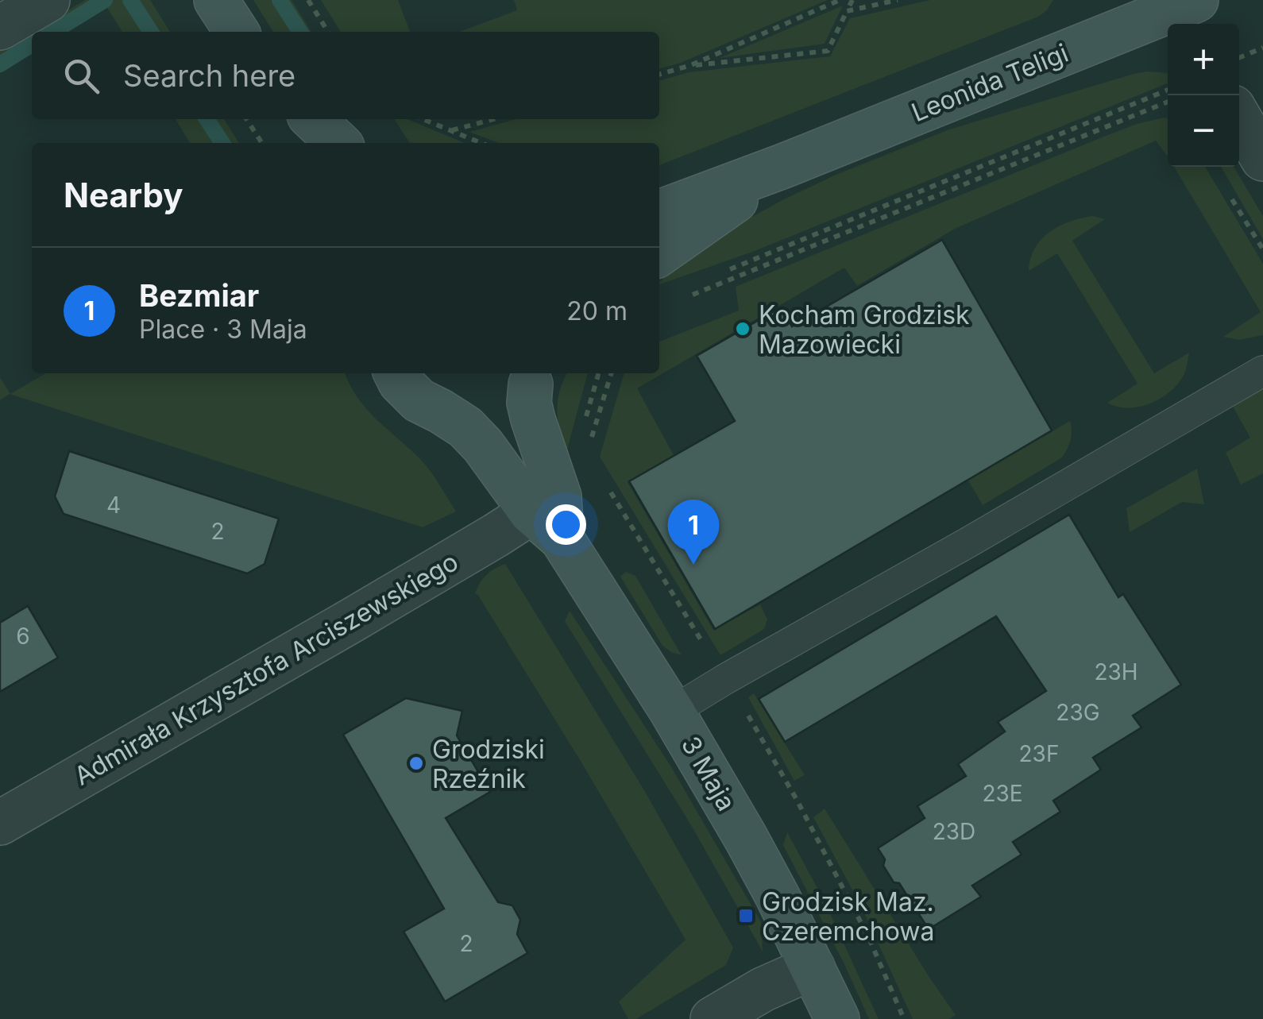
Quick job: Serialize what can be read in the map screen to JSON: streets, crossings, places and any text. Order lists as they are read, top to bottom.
{
  "streets": {
    "street": ["Leonida Teligi", "Admirała Krzysztofa Arciszewskiego", "3 Maja"]
  },
  "crossings": [
    ["Admirała Krzysztofa Arciszewskiego", "3 Maja"]
  ],
  "places": {
    "other": ["Kocham Grodzisk Mazowiecki", "Grodziski Rzeźnik"],
    "transit": ["Grodzisk Maz. Czeremchowa"]
  },
  "house_numbers": [
    "4",
    "2",
    "6",
    "23H",
    "23G",
    "23F",
    "23E",
    "23D",
    "2"
  ],
  "page": {
    "map_buttons": ["+", "−"],
    "search": "Search here",
    "heading": "Nearby",
    "list": [
      {
        "mark": "1",
        "name": "Bezmiar",
        "note": "Place · 3 Maja",
        "value": "20 m"
      }
    ],
    "pins": "1"
  }
}
